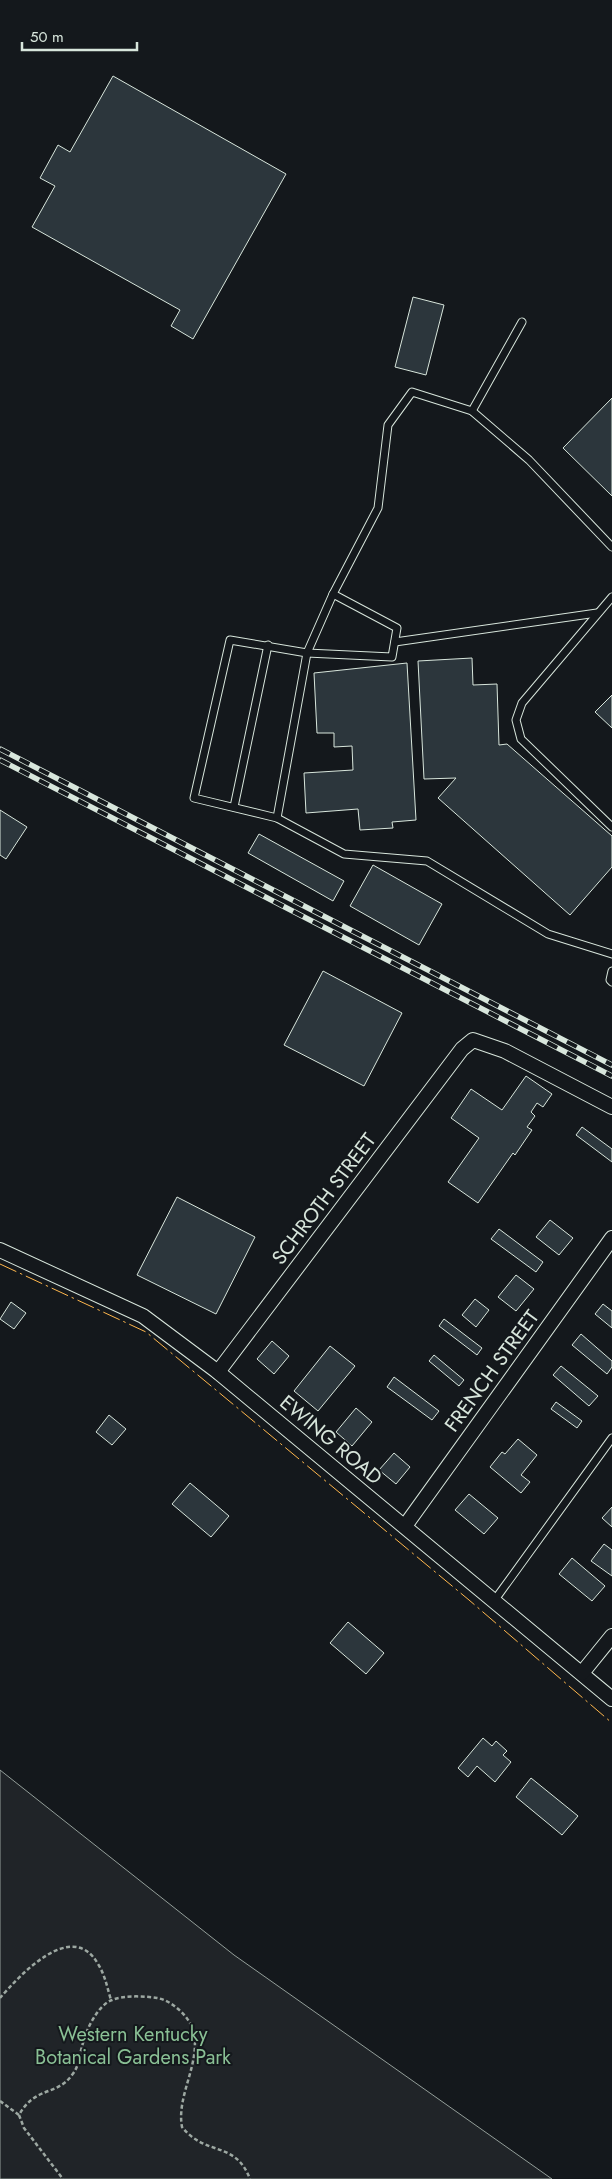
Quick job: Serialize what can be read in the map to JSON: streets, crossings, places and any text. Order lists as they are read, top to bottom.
{
  "streets": {
    "street": ["SCHROTH STREET", "FRENCH STREET", "EWING ROAD"]
  },
  "crossings": [
    ["SCHROTH STREET", "EWING ROAD"],
    ["FRENCH STREET", "EWING ROAD"]
  ],
  "parks": ["Western Kentucky Botanical Gardens Park"],
  "scale_bar": "50 m"
}
